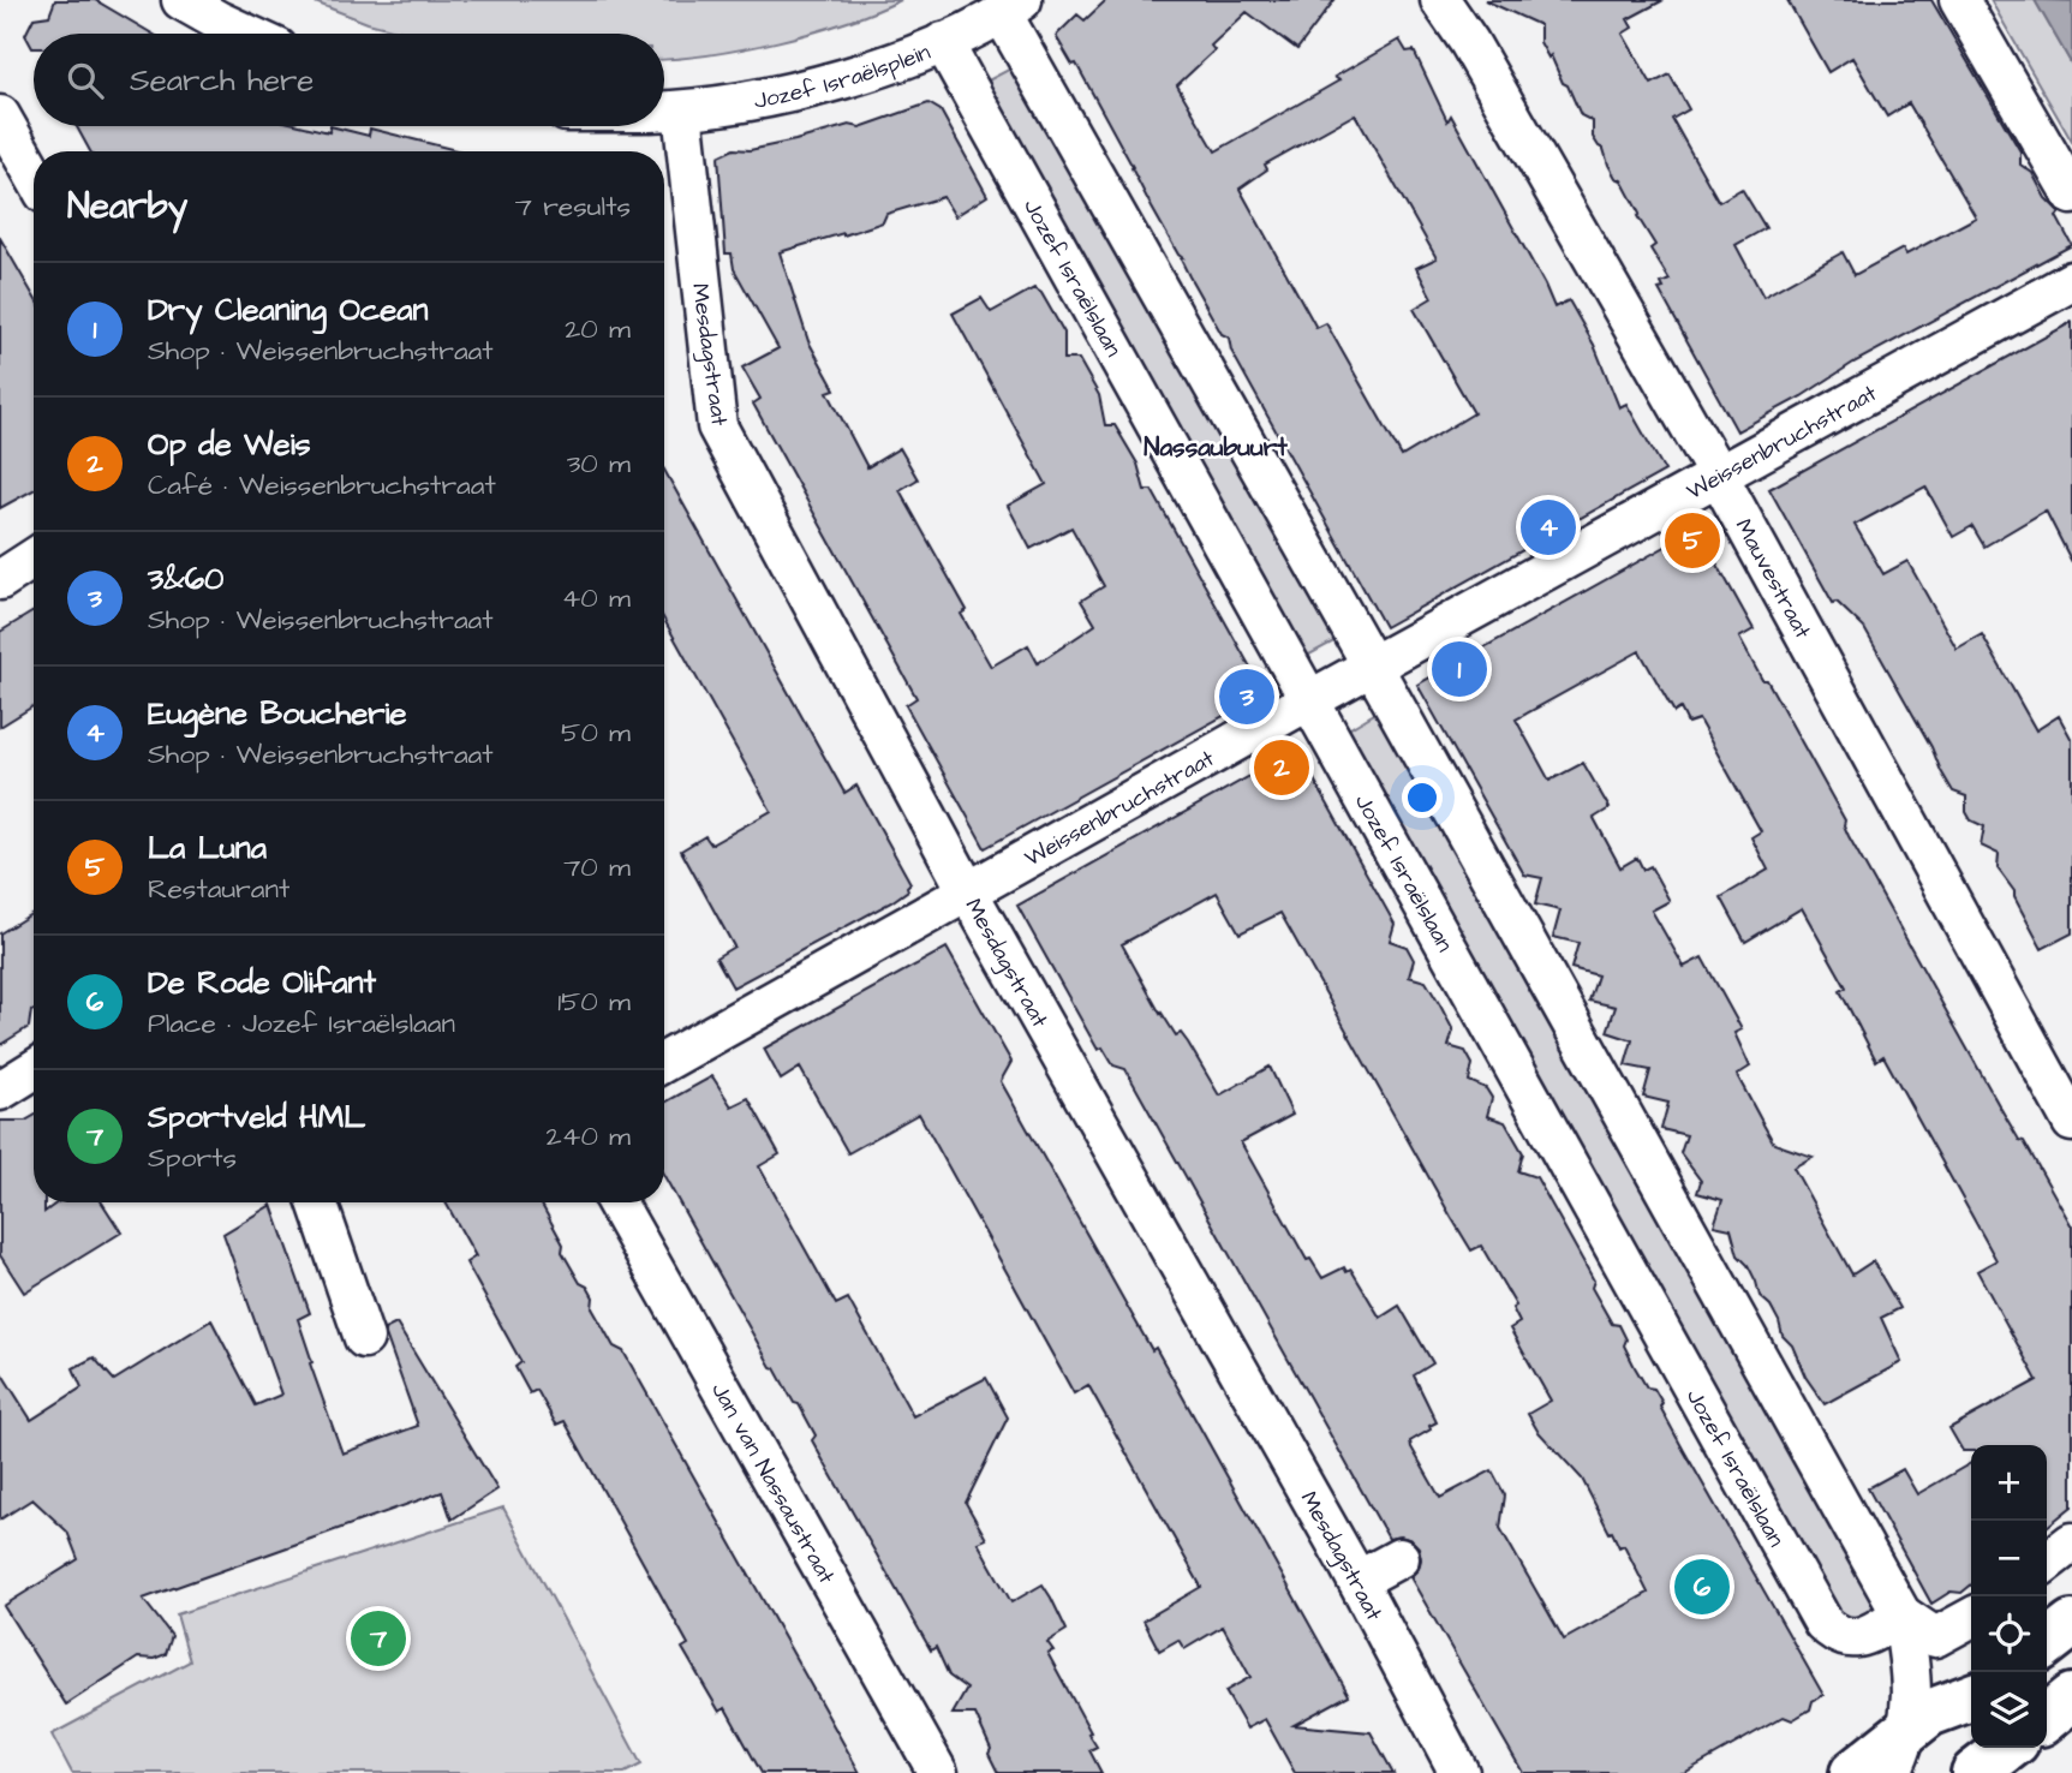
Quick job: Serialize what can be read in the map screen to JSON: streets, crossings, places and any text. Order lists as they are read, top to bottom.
{
  "streets": {
    "street": [
      "Jozef Israëlsplein",
      "Jozef Israëlslaan",
      "Mesdagstraat",
      "Weissenbruchstraat",
      "Mauvestraat",
      "Jan van Nassaustraat"
    ]
  },
  "crossings": [
    ["Jozef Israëlsplein", "Jozef Israëlslaan"],
    ["Jozef Israëlslaan", "Weissenbruchstraat"],
    ["Mesdagstraat", "Weissenbruchstraat"],
    ["Weissenbruchstraat", "Mauvestraat"]
  ],
  "districts": ["Nassaubuurt"],
  "page": {
    "search": "Search here",
    "heading": ["Nearby", "7 results"],
    "list": [
      {
        "mark": "1",
        "name": "Dry Cleaning Ocean",
        "note": "Shop · Weissenbruchstraat",
        "value": "20 m"
      },
      {
        "mark": "2",
        "name": "Op de Weis",
        "note": "Café · Weissenbruchstraat",
        "value": "30 m"
      },
      {
        "mark": "3",
        "name": "3&60",
        "note": "Shop · Weissenbruchstraat",
        "value": "40 m"
      },
      {
        "mark": "4",
        "name": "Eugène Boucherie",
        "note": "Shop · Weissenbruchstraat",
        "value": "50 m"
      },
      {
        "mark": "5",
        "name": "La Luna",
        "note": "Restaurant",
        "value": "70 m"
      },
      {
        "mark": "6",
        "name": "De Rode Olifant",
        "note": "Place · Jozef Israëlslaan",
        "value": "150 m"
      },
      {
        "mark": "7",
        "name": "Sportveld HML",
        "note": "Sports",
        "value": "240 m"
      }
    ],
    "pins": [
      "4",
      "5",
      "1",
      "3",
      "2",
      "6",
      "7"
    ],
    "map_buttons": ["+", "−"]
  }
}
